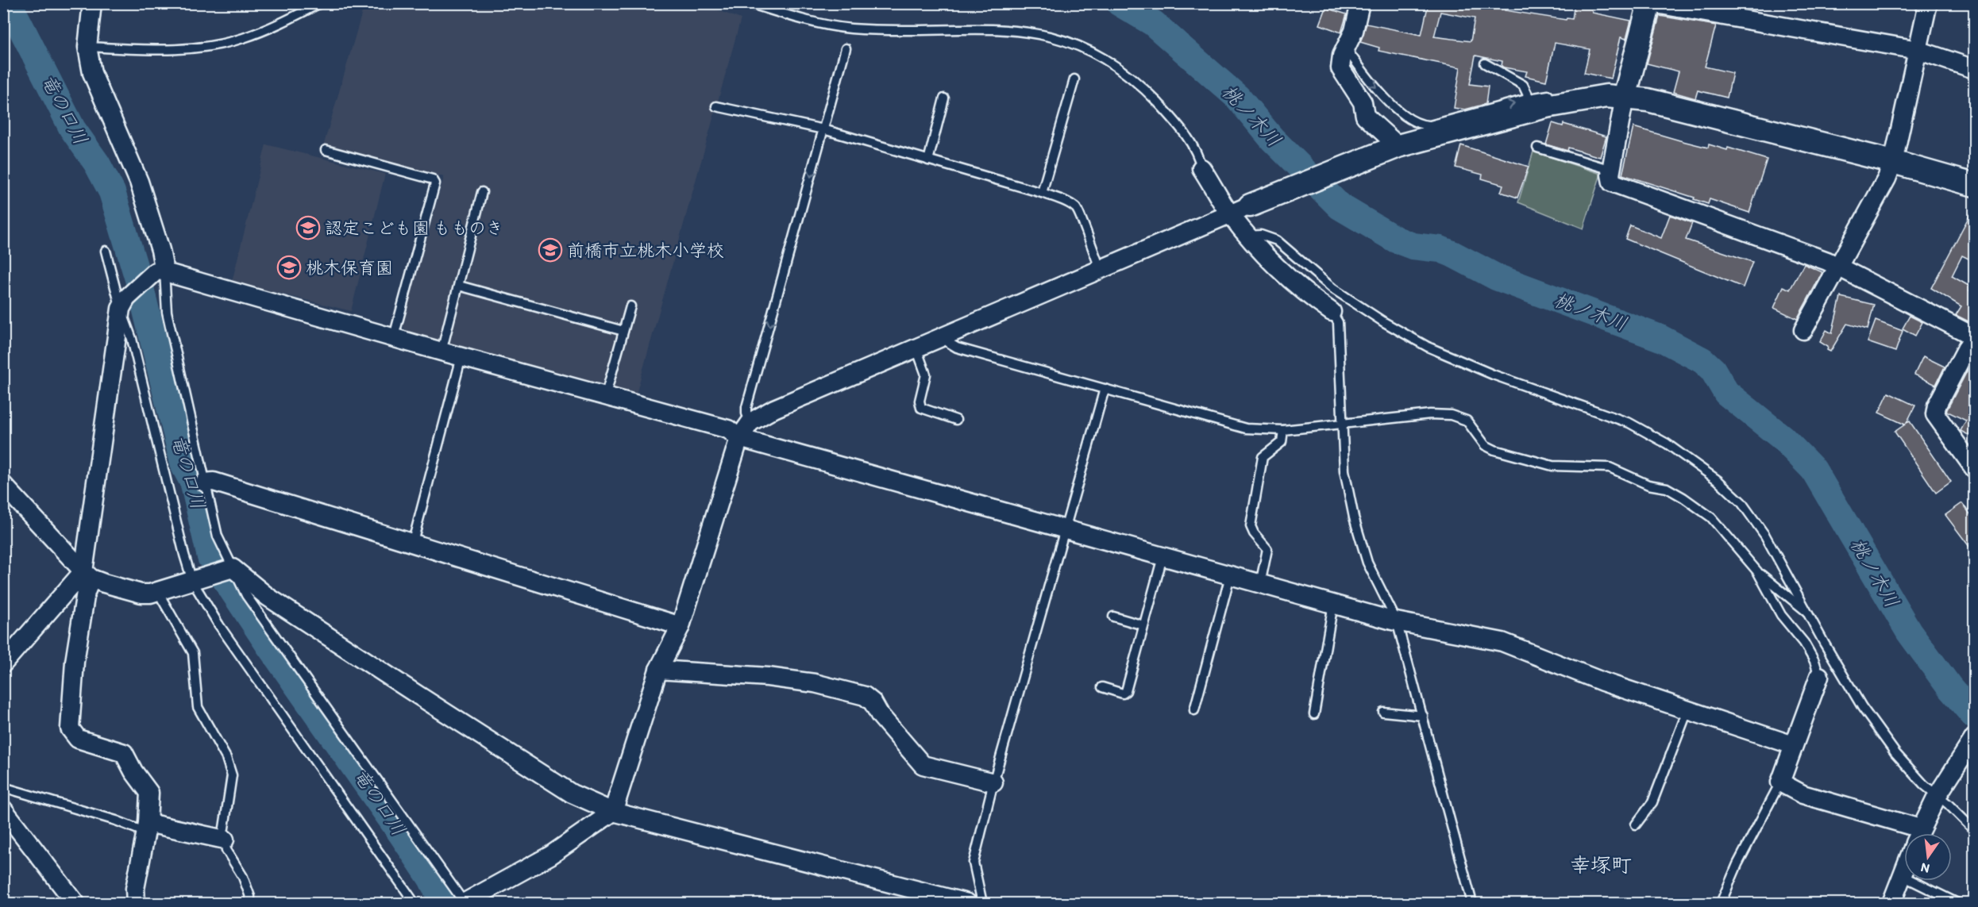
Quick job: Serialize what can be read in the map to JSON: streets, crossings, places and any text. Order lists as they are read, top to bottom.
{
  "districts": ["幸塚町"],
  "water": ["竜の口川", "桃ノ木川"],
  "places": {
    "school or university": ["認定こども園 もものき", "前橋市立桃木小学校", "桃木保育園"]
  },
  "north": "bottom"
}
